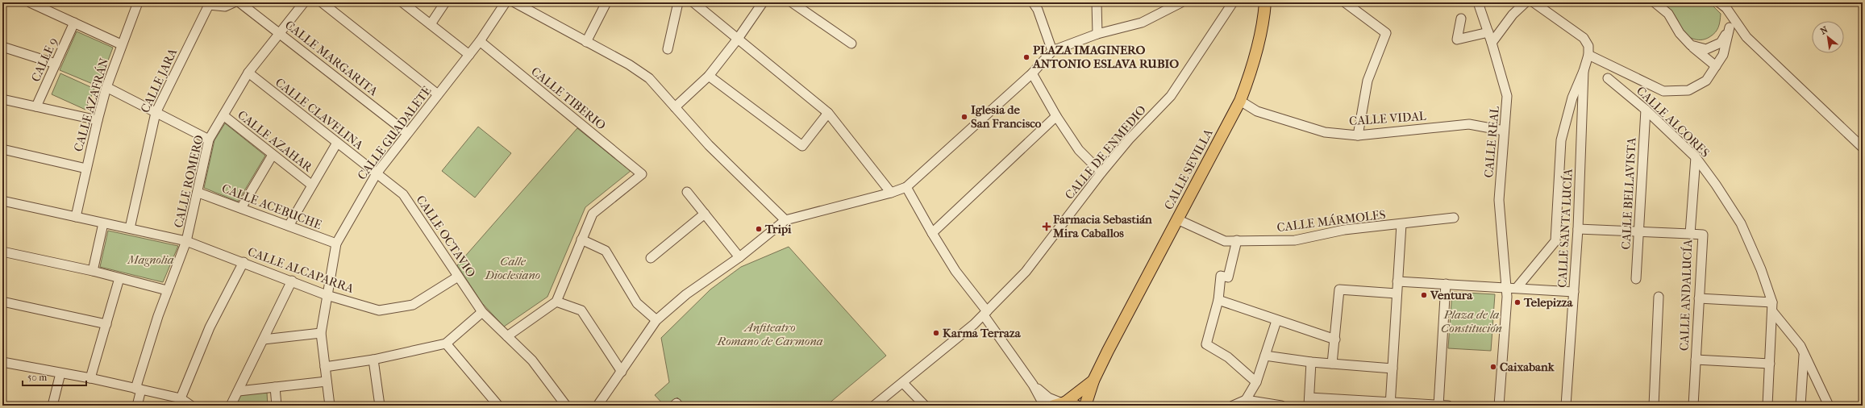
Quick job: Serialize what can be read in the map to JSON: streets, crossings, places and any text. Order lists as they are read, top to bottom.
{
  "streets": {
    "main road": ["CALLE SEVILLA"],
    "street": [
      "CALLE MARGARITA",
      "CALLE 9",
      "CALLE JARA",
      "CALLE TIBERIO",
      "CALLE AZAFRÁN",
      "CALLE CLAVELINA",
      "CALLE VIDAL",
      "CALLE ALCORES",
      "CALLE GUADALETE",
      "CALLE AZAHAR",
      "CALLE REAL",
      "CALLE DE ENMEDIO",
      "CALLE ROMERO",
      "CALLE BELLAVISTA",
      "CALLE ACEBUCHE",
      "CALLE MÁRMOLES",
      "CALLE SANTA LUCÍA",
      "CALLE OCTAVIO",
      "CALLE ALCAPARRA",
      "CALLE ANDALUCÍA"
    ]
  },
  "crossings": [
    ["CALLE MARGARITA", "CALLE GUADALETE"],
    ["CALLE MARGARITA", "CALLE ROMERO"],
    ["CALLE JARA", "CALLE ALCAPARRA"],
    ["CALLE TIBERIO", "CALLE GUADALETE"],
    ["CALLE AZAFRÁN", "CALLE ALCAPARRA"],
    ["CALLE CLAVELINA", "CALLE GUADALETE"],
    ["CALLE CLAVELINA", "CALLE ROMERO"],
    ["CALLE CLAVELINA", "CALLE OCTAVIO"],
    ["CALLE VIDAL", "CALLE REAL"],
    ["CALLE VIDAL", "CALLE SEVILLA"],
    ["CALLE ALCORES", "CALLE BELLAVISTA"],
    ["CALLE ALCORES", "CALLE ANDALUCÍA"],
    ["CALLE GUADALETE", "CALLE ACEBUCHE"],
    ["CALLE GUADALETE", "CALLE OCTAVIO"],
    ["CALLE GUADALETE", "CALLE ALCAPARRA"],
    ["CALLE AZAHAR", "CALLE ROMERO"],
    ["CALLE SEVILLA", "CALLE MÁRMOLES"],
    ["CALLE ROMERO", "CALLE ACEBUCHE"],
    ["CALLE ROMERO", "CALLE ALCAPARRA"],
    ["CALLE OCTAVIO", "CALLE ALCAPARRA"]
  ],
  "parks": [
    "Magnolia",
    "Calle Dioclesiano",
    "Plaza de la Constitución",
    "Anfiteatro Romano de Carmona"
  ],
  "places": {
    "other": [
      "PLAZA IMAGINERO ANTONIO ESLAVA RUBIO",
      "Iglesia de San Francisco",
      "Tripi",
      "Ventura",
      "Telepizza",
      "Karma Terraza",
      "Caixabank"
    ],
    "health": ["Farmacia Sebastián Mira Caballos"]
  },
  "scale_bar": "50 m",
  "north": "top left"
}
